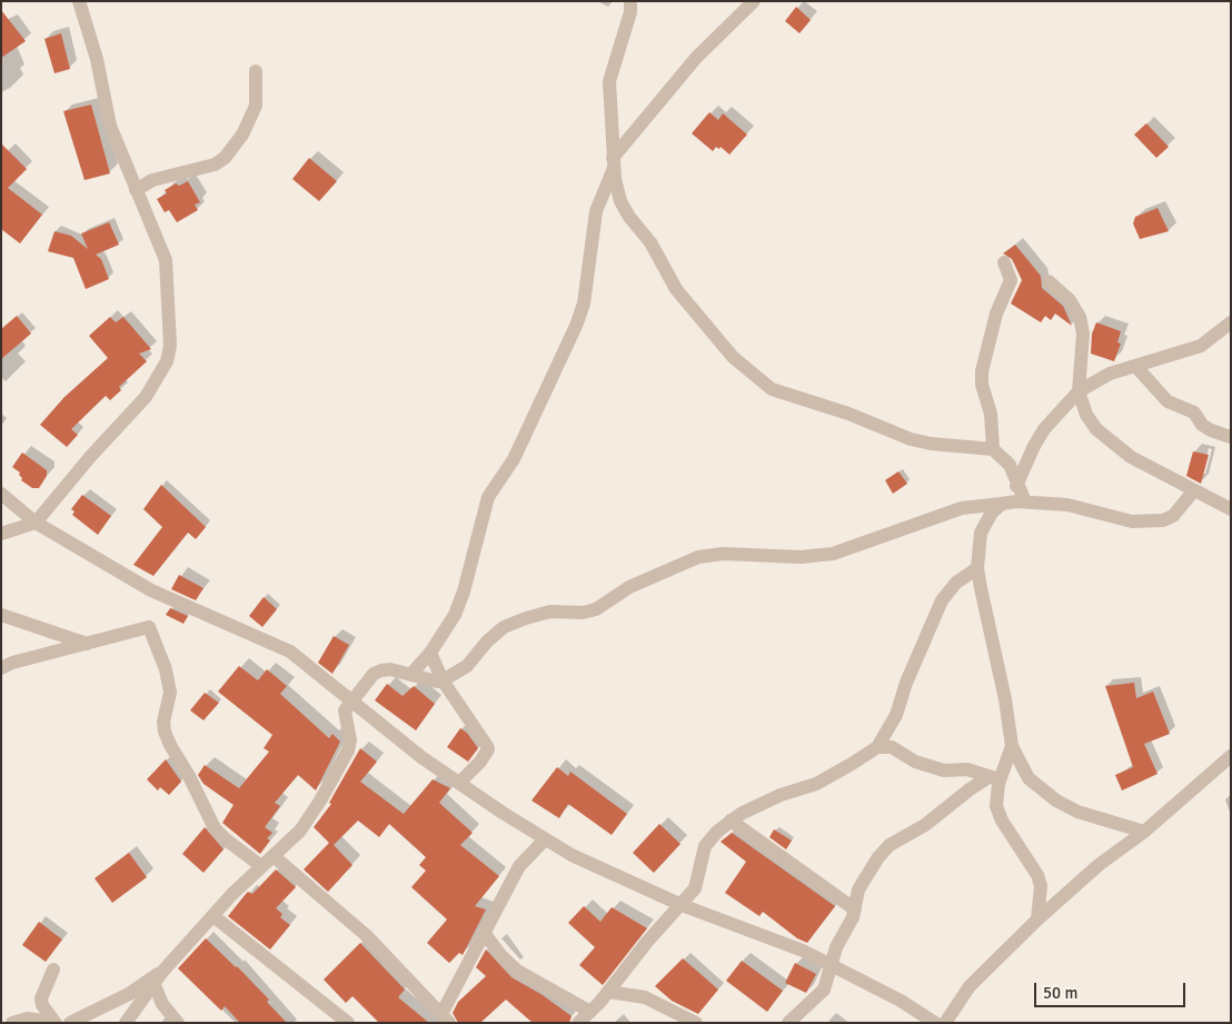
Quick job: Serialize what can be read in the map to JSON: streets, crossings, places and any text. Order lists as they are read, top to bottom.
{
  "scale_bar": "50 m"
}
